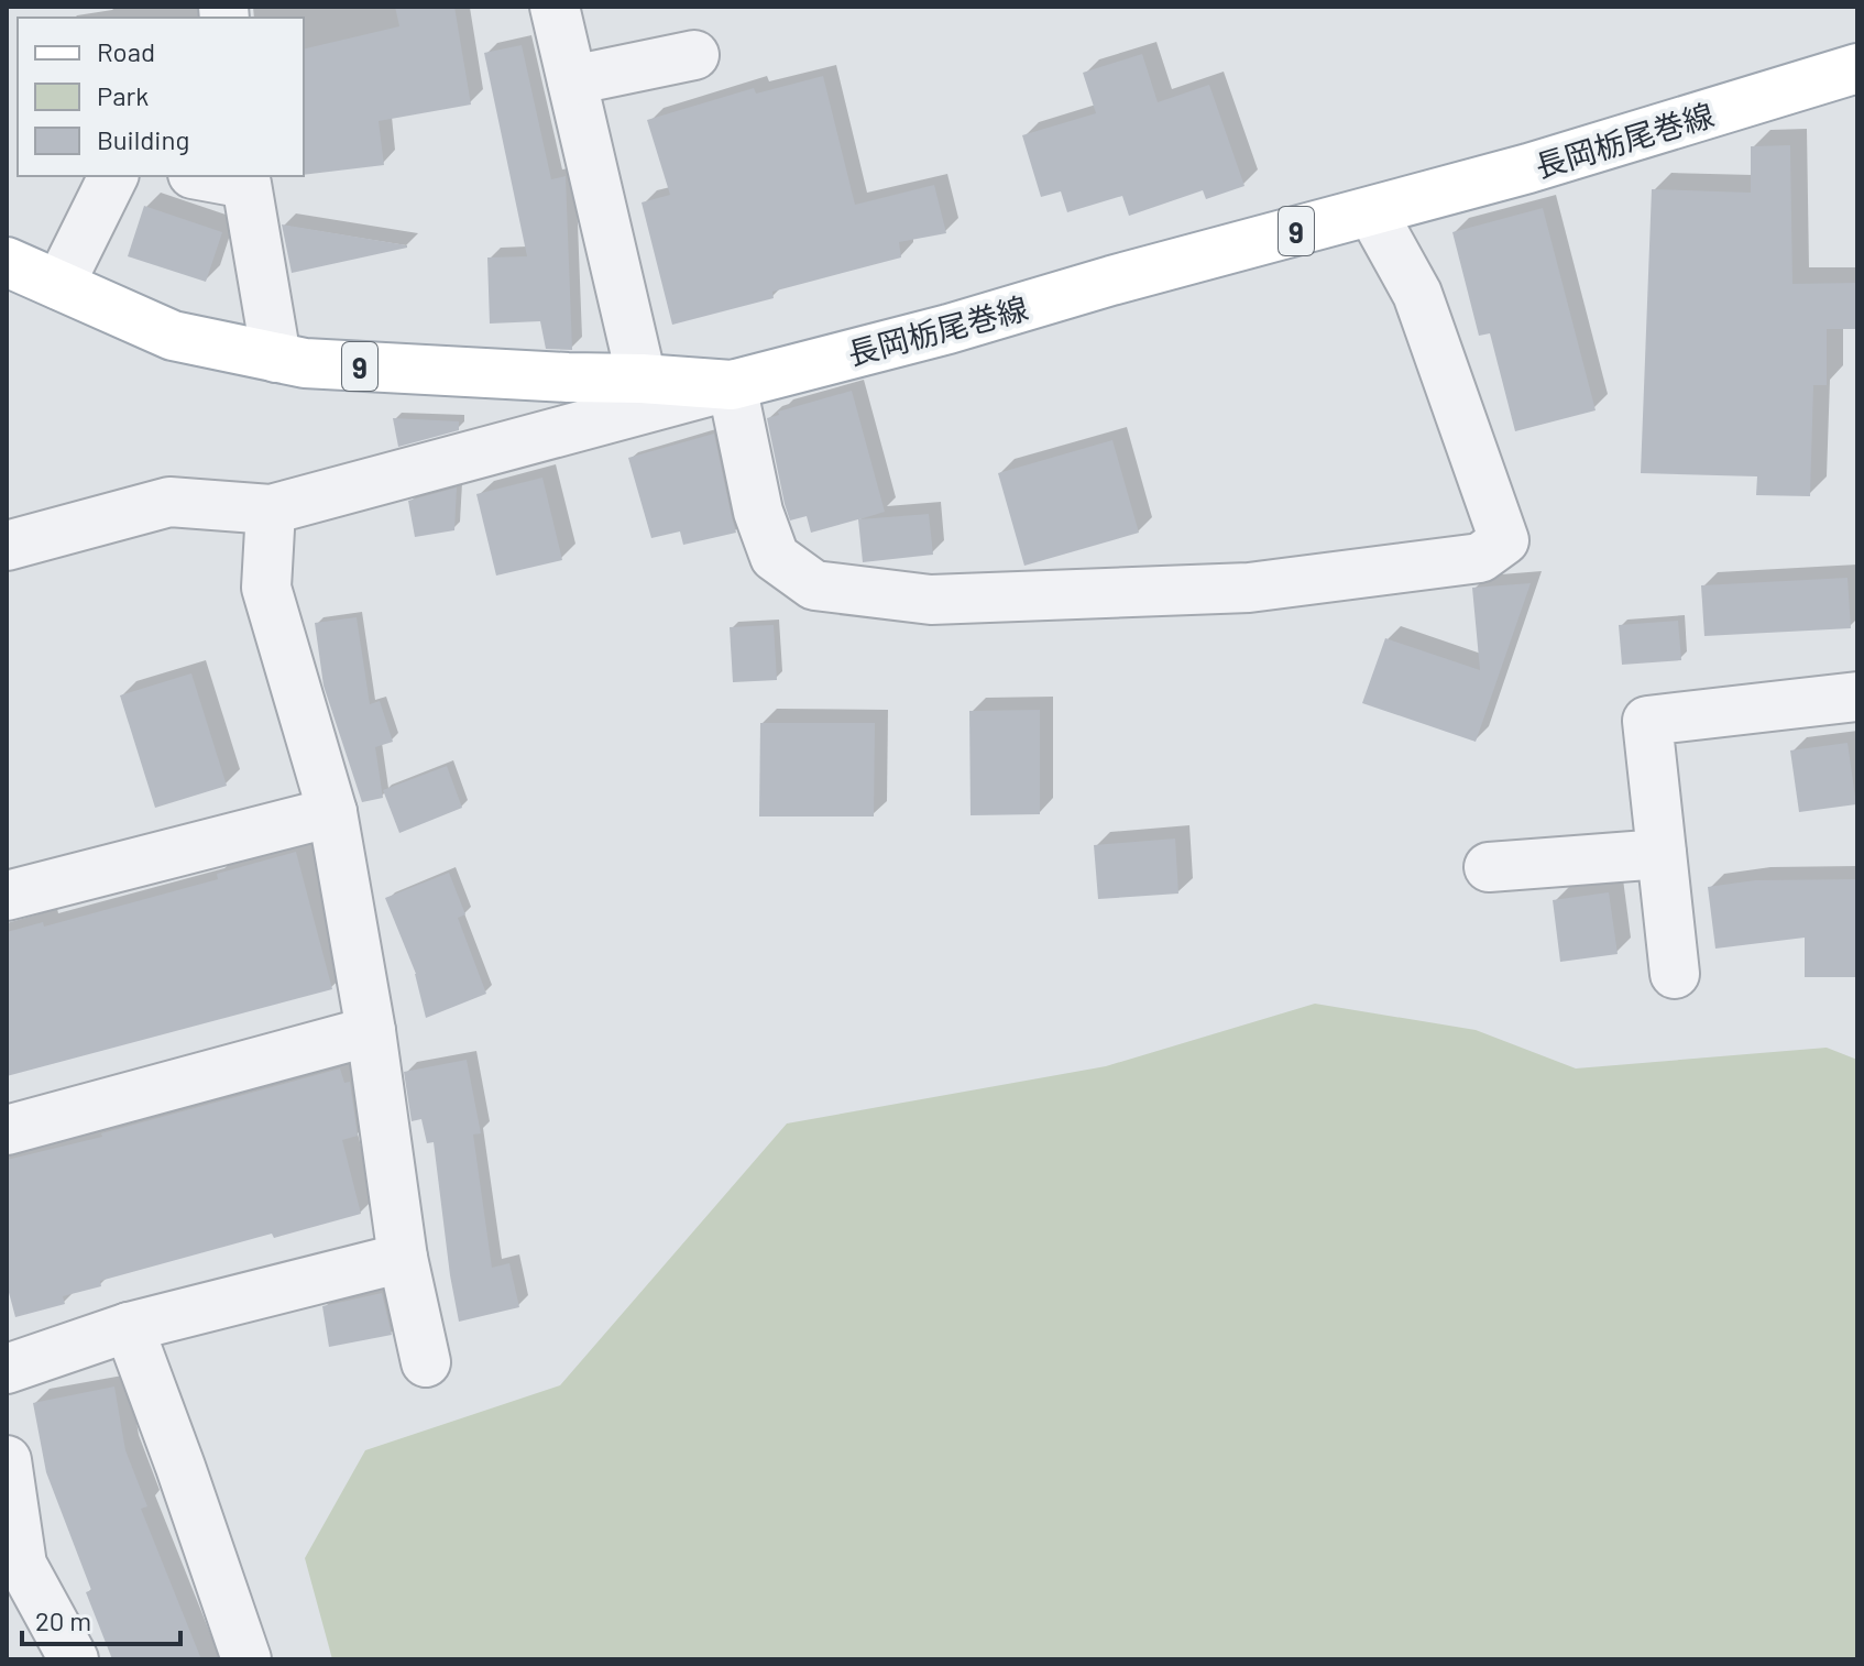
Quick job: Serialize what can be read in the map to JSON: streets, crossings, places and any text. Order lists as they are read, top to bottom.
{
  "streets": {
    "main road": ["長岡栃尾巻線", "9"]
  },
  "legend": ["Road", "Park", "Building"],
  "scale_bar": "20 m"
}
